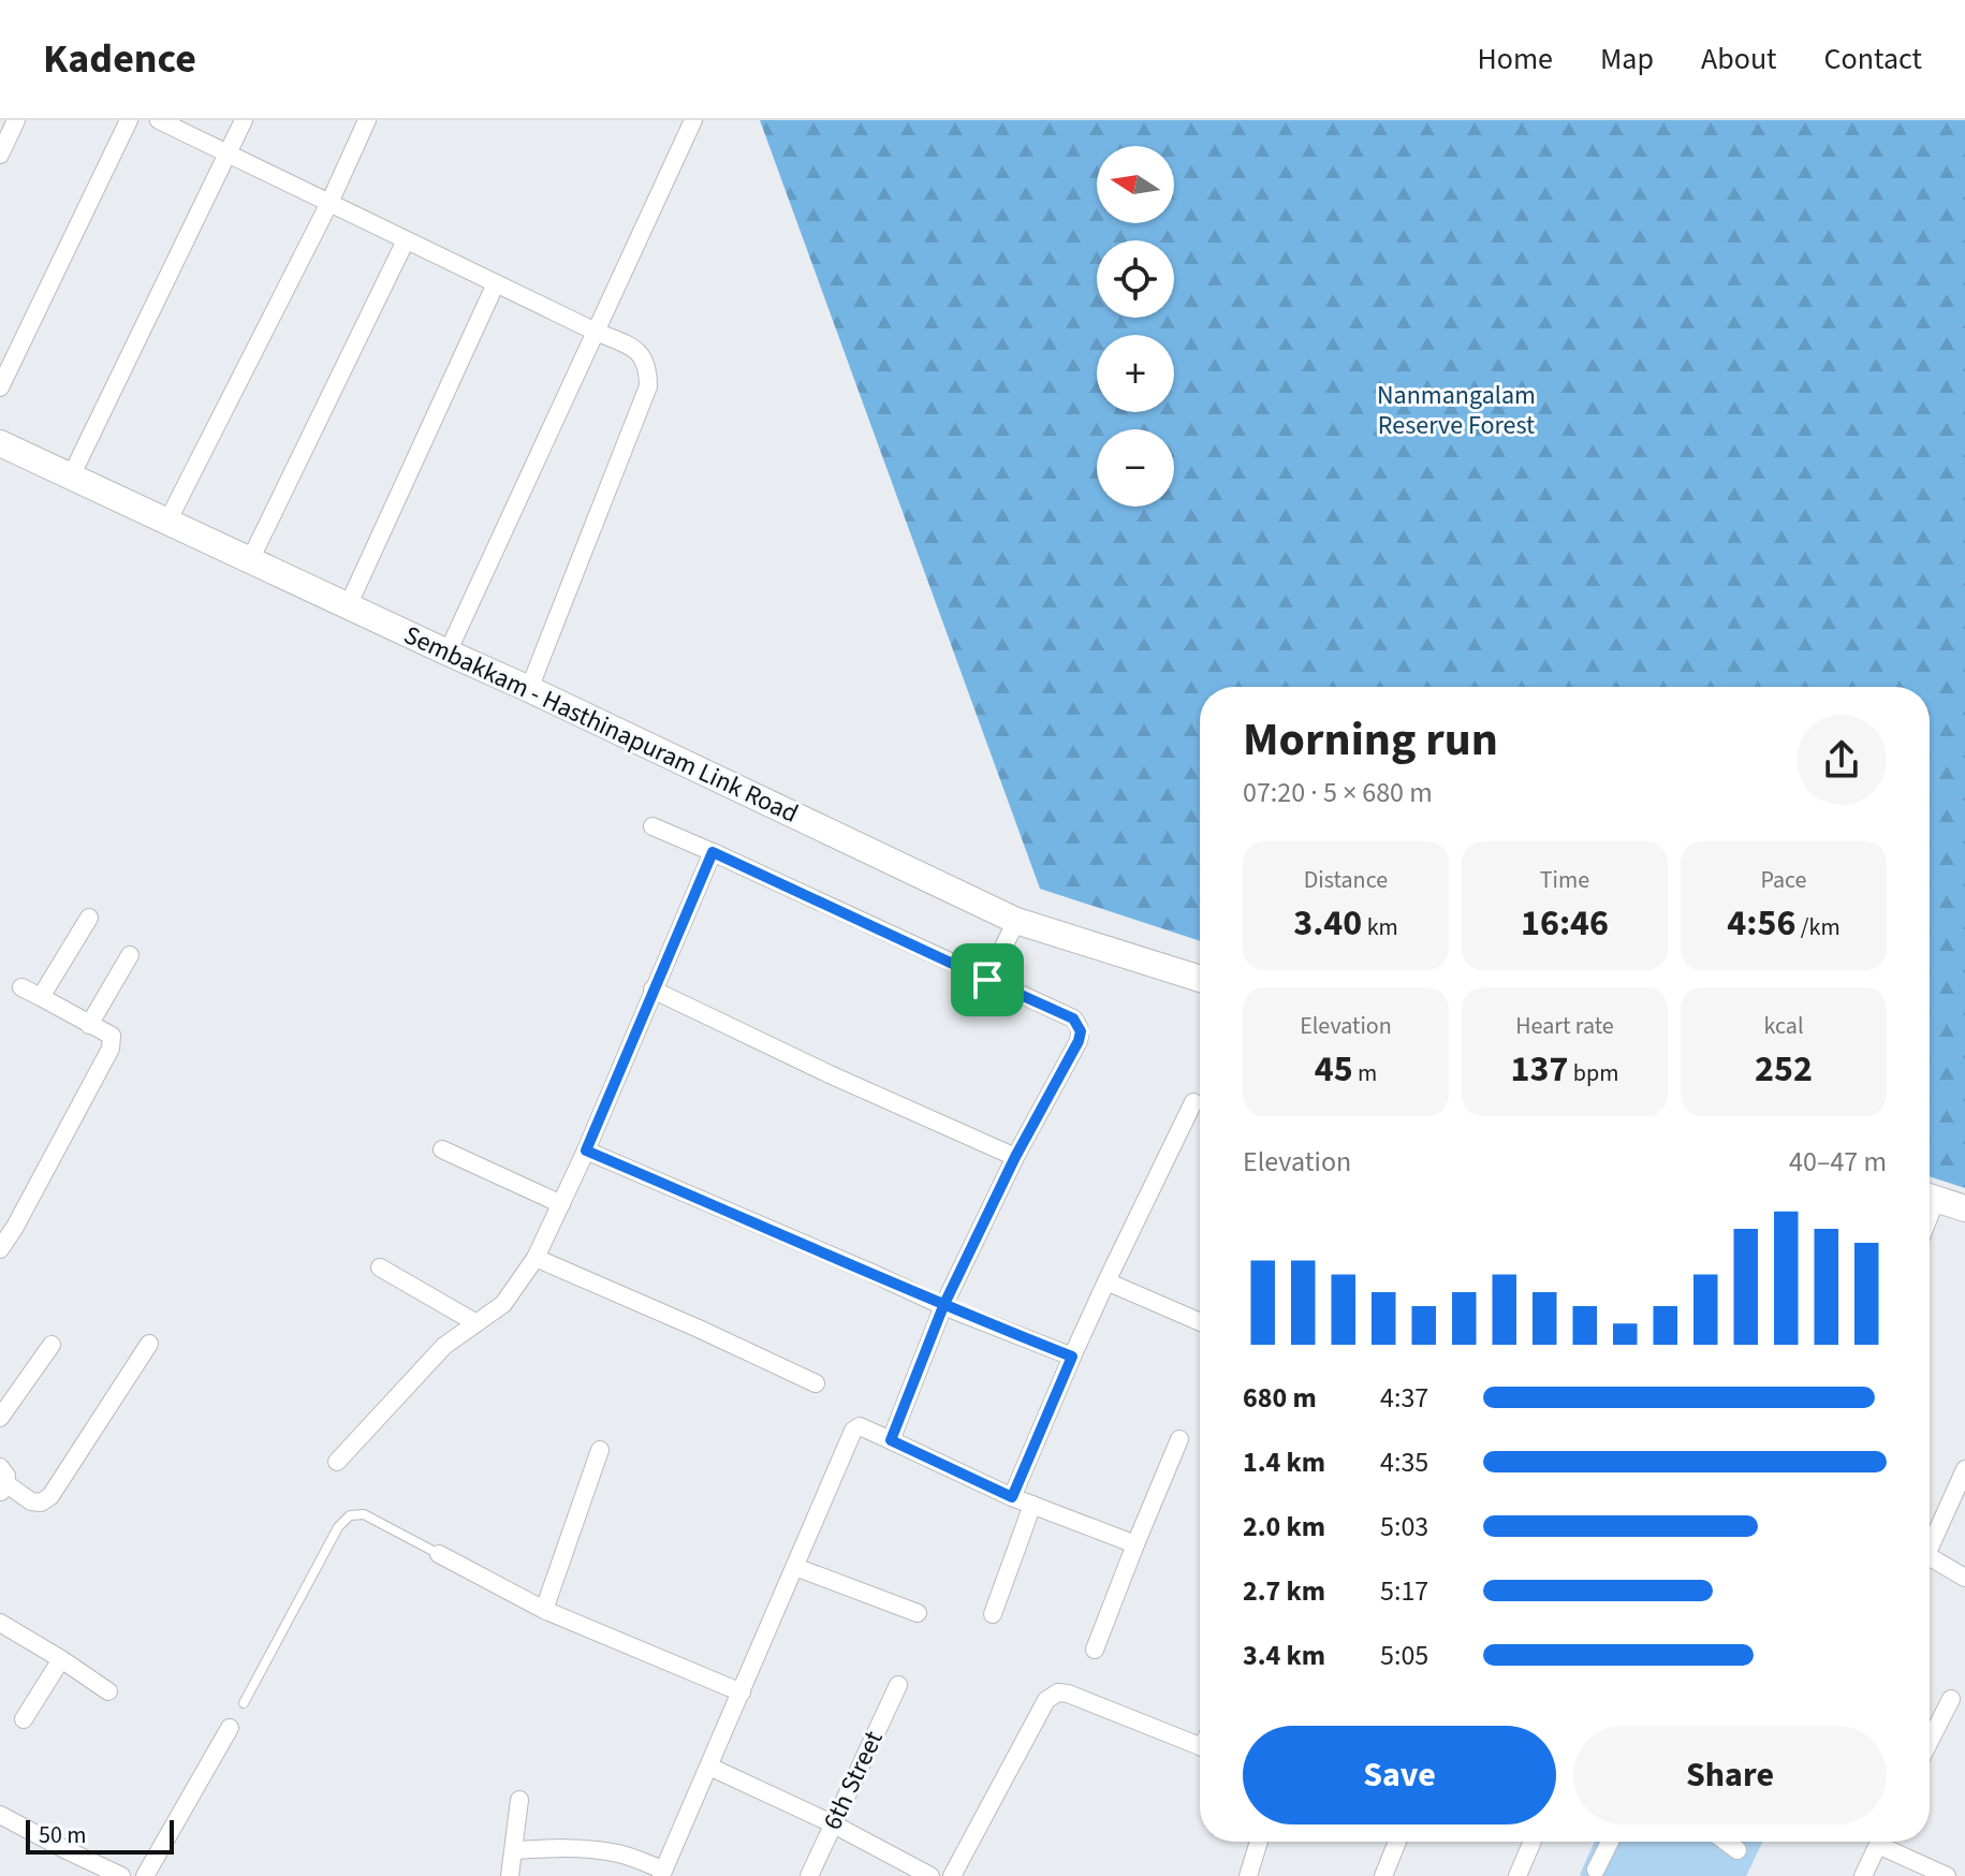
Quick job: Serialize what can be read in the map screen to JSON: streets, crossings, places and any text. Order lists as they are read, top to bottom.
{
  "streets": {
    "street": ["Sembakkam - Hasthinapuram Link Road", "6th Street"]
  },
  "parks": ["Nanmangalam Reserve Forest"],
  "scale_bar": "50 m",
  "north": "left",
  "page": {
    "header": "Kadence",
    "nav": [
      "Home",
      "Map",
      "About",
      "Contact"
    ],
    "map_buttons": ["+", "−"],
    "heading": ["Morning run", "07:20 · 5 × 680 m"],
    "stats": [
      ["Distance", "3.40 km"],
      ["Time", "16:46"],
      ["Pace", "4:56 /km"],
      ["Elevation", "45 m"],
      ["Heart rate", "137 bpm"],
      ["kcal", "252"]
    ],
    "chart": ["Elevation", "40–47 m"],
    "list": [
      {
        "name": "680 m",
        "note": "4:37"
      },
      {
        "name": "1.4 km",
        "note": "4:35"
      },
      {
        "name": "2.0 km",
        "note": "5:03"
      },
      {
        "name": "2.7 km",
        "note": "5:17"
      },
      {
        "name": "3.4 km",
        "note": "5:05"
      }
    ],
    "buttons": ["Save", "Share"],
    "scale": "50 m"
  }
}
